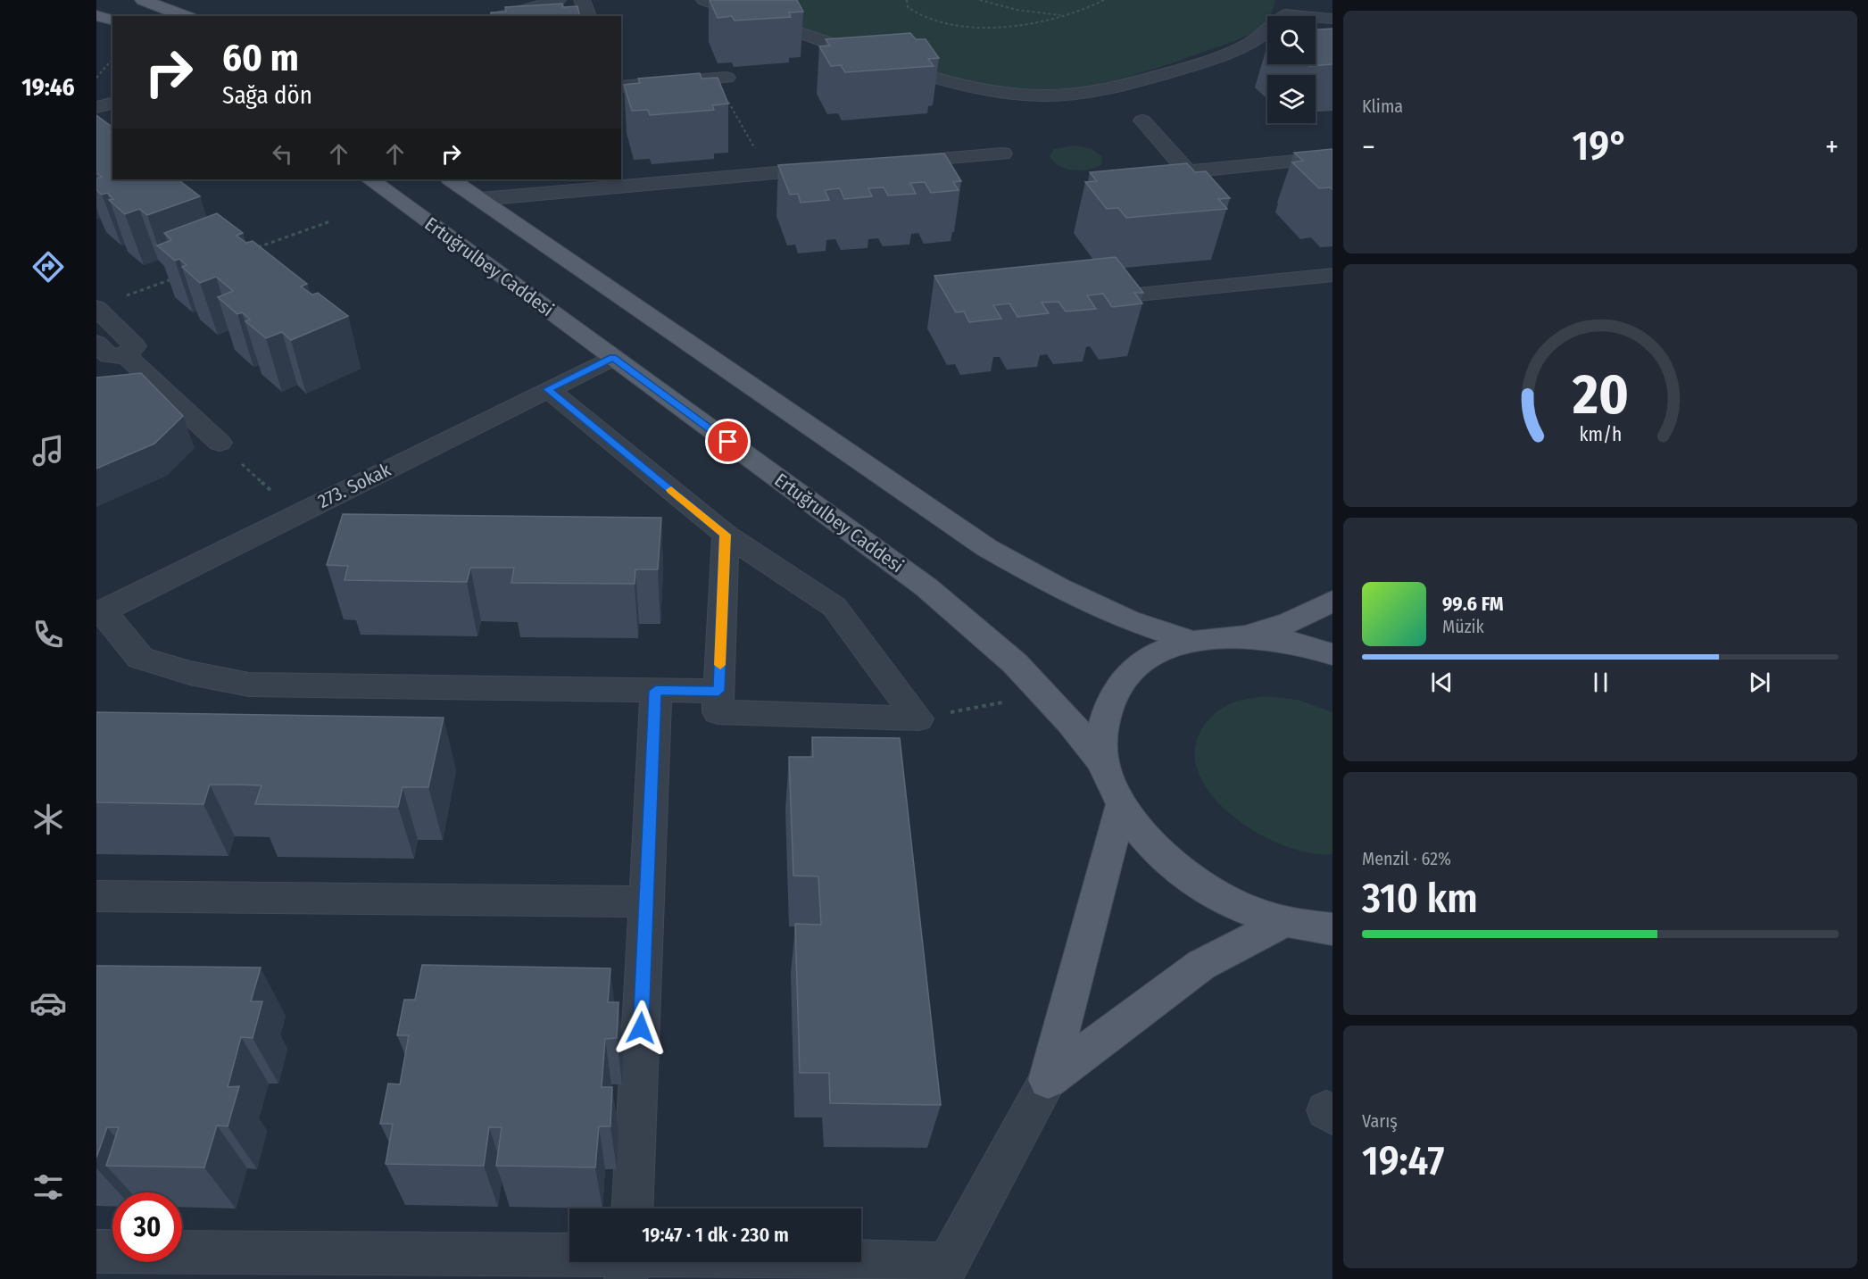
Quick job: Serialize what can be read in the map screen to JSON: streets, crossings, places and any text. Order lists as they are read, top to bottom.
{
  "streets": {
    "main road": ["Ertuğrulbey Caddesi"],
    "street": ["273. Sokak"]
  },
  "crossings": [
    ["Ertuğrulbey Caddesi", "273. Sokak"]
  ],
  "page": {
    "tabs": "19:46",
    "tile": [
      "Klima",
      ["Menzil · 62%", "310 km"],
      ["Varış", "19:47"]
    ],
    "turn": ["60 m", "Sağa dön"],
    "heat": ["−", "19°", "+"],
    "song": ["99.6 FM", "Müzik"],
    "limit": "30",
    "trip": "19:47 · 1 dk · 230 m",
    "gauge": ["20", "km/h"]
  }
}
